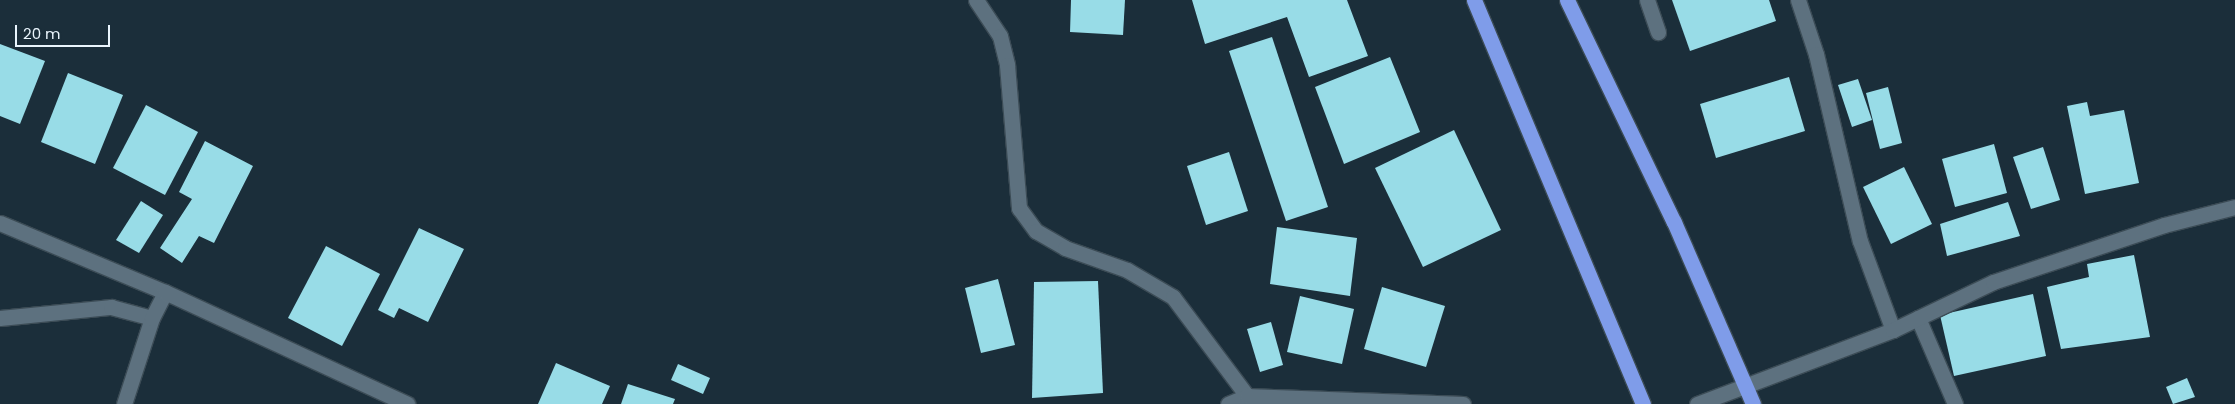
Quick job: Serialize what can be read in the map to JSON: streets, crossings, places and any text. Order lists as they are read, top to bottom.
{
  "scale_bar": "20 m"
}
